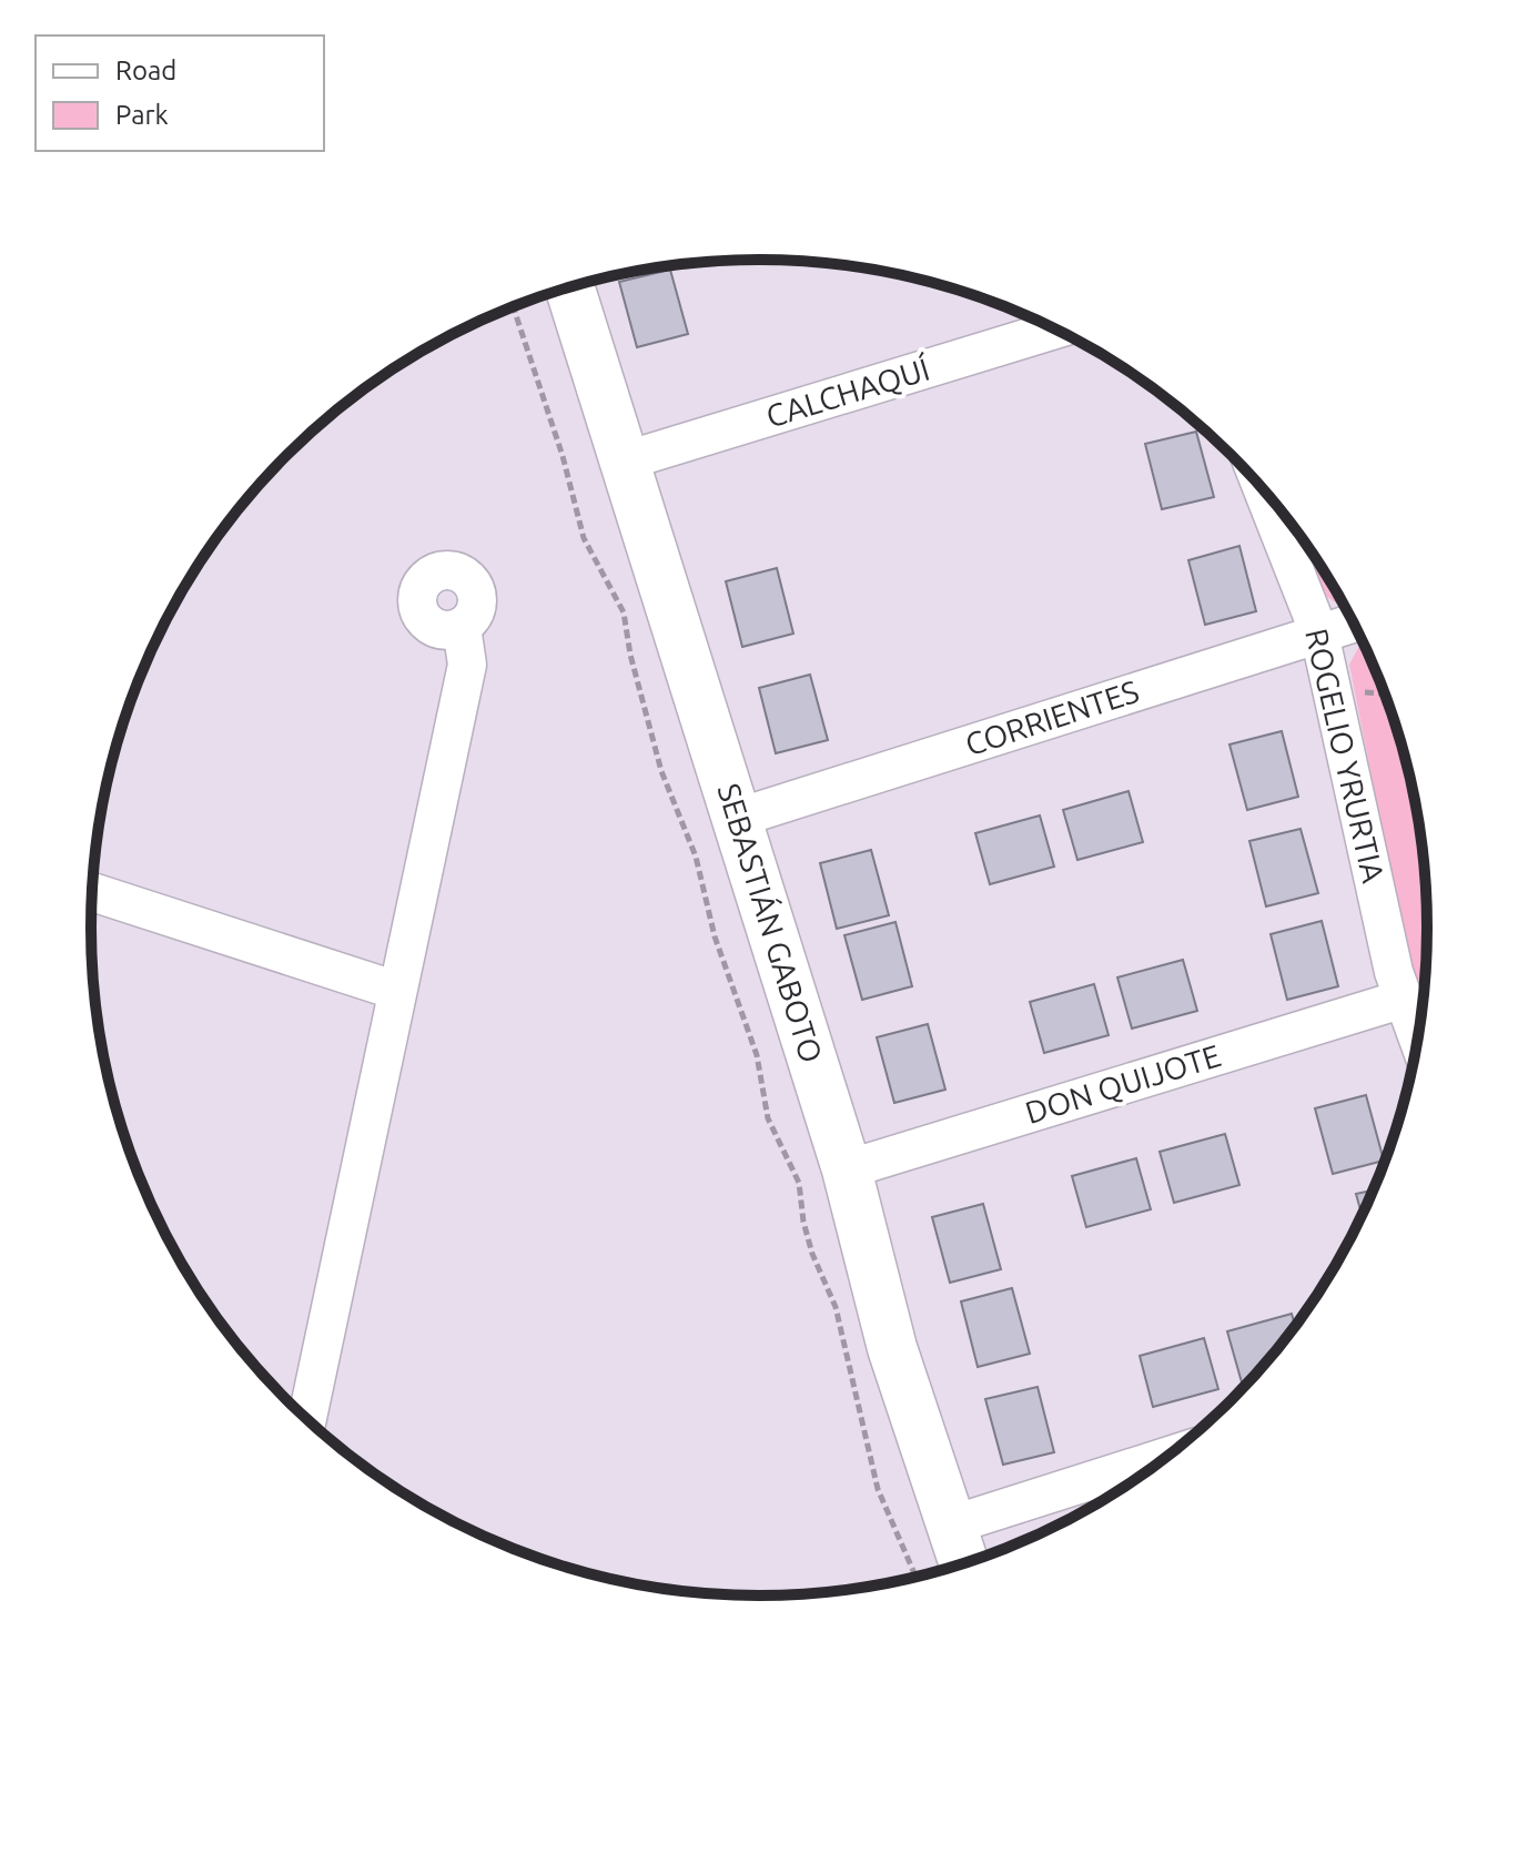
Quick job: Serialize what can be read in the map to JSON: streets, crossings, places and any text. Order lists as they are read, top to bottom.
{
  "streets": {
    "street": [
      "CALCHAQUÍ",
      "CORRIENTES",
      "ROGELIO YRURTIA",
      "SEBASTIÁN GABOTO",
      "DON QUIJOTE"
    ]
  },
  "crossings": [
    ["CALCHAQUÍ", "SEBASTIÁN GABOTO"],
    ["CORRIENTES", "ROGELIO YRURTIA"],
    ["CORRIENTES", "SEBASTIÁN GABOTO"],
    ["ROGELIO YRURTIA", "DON QUIJOTE"],
    ["SEBASTIÁN GABOTO", "DON QUIJOTE"]
  ],
  "legend": ["Road", "Park"]
}
